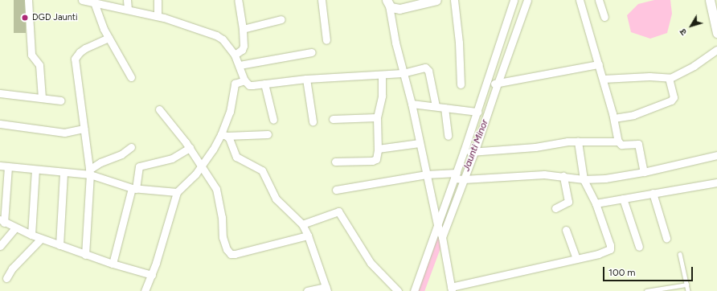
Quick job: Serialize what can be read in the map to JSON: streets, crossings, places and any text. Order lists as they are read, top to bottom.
{
  "water": ["Jaunti Minor"],
  "places": ["DGD Jaunti"],
  "scale_bar": "100 m",
  "north": "bottom left"
}
